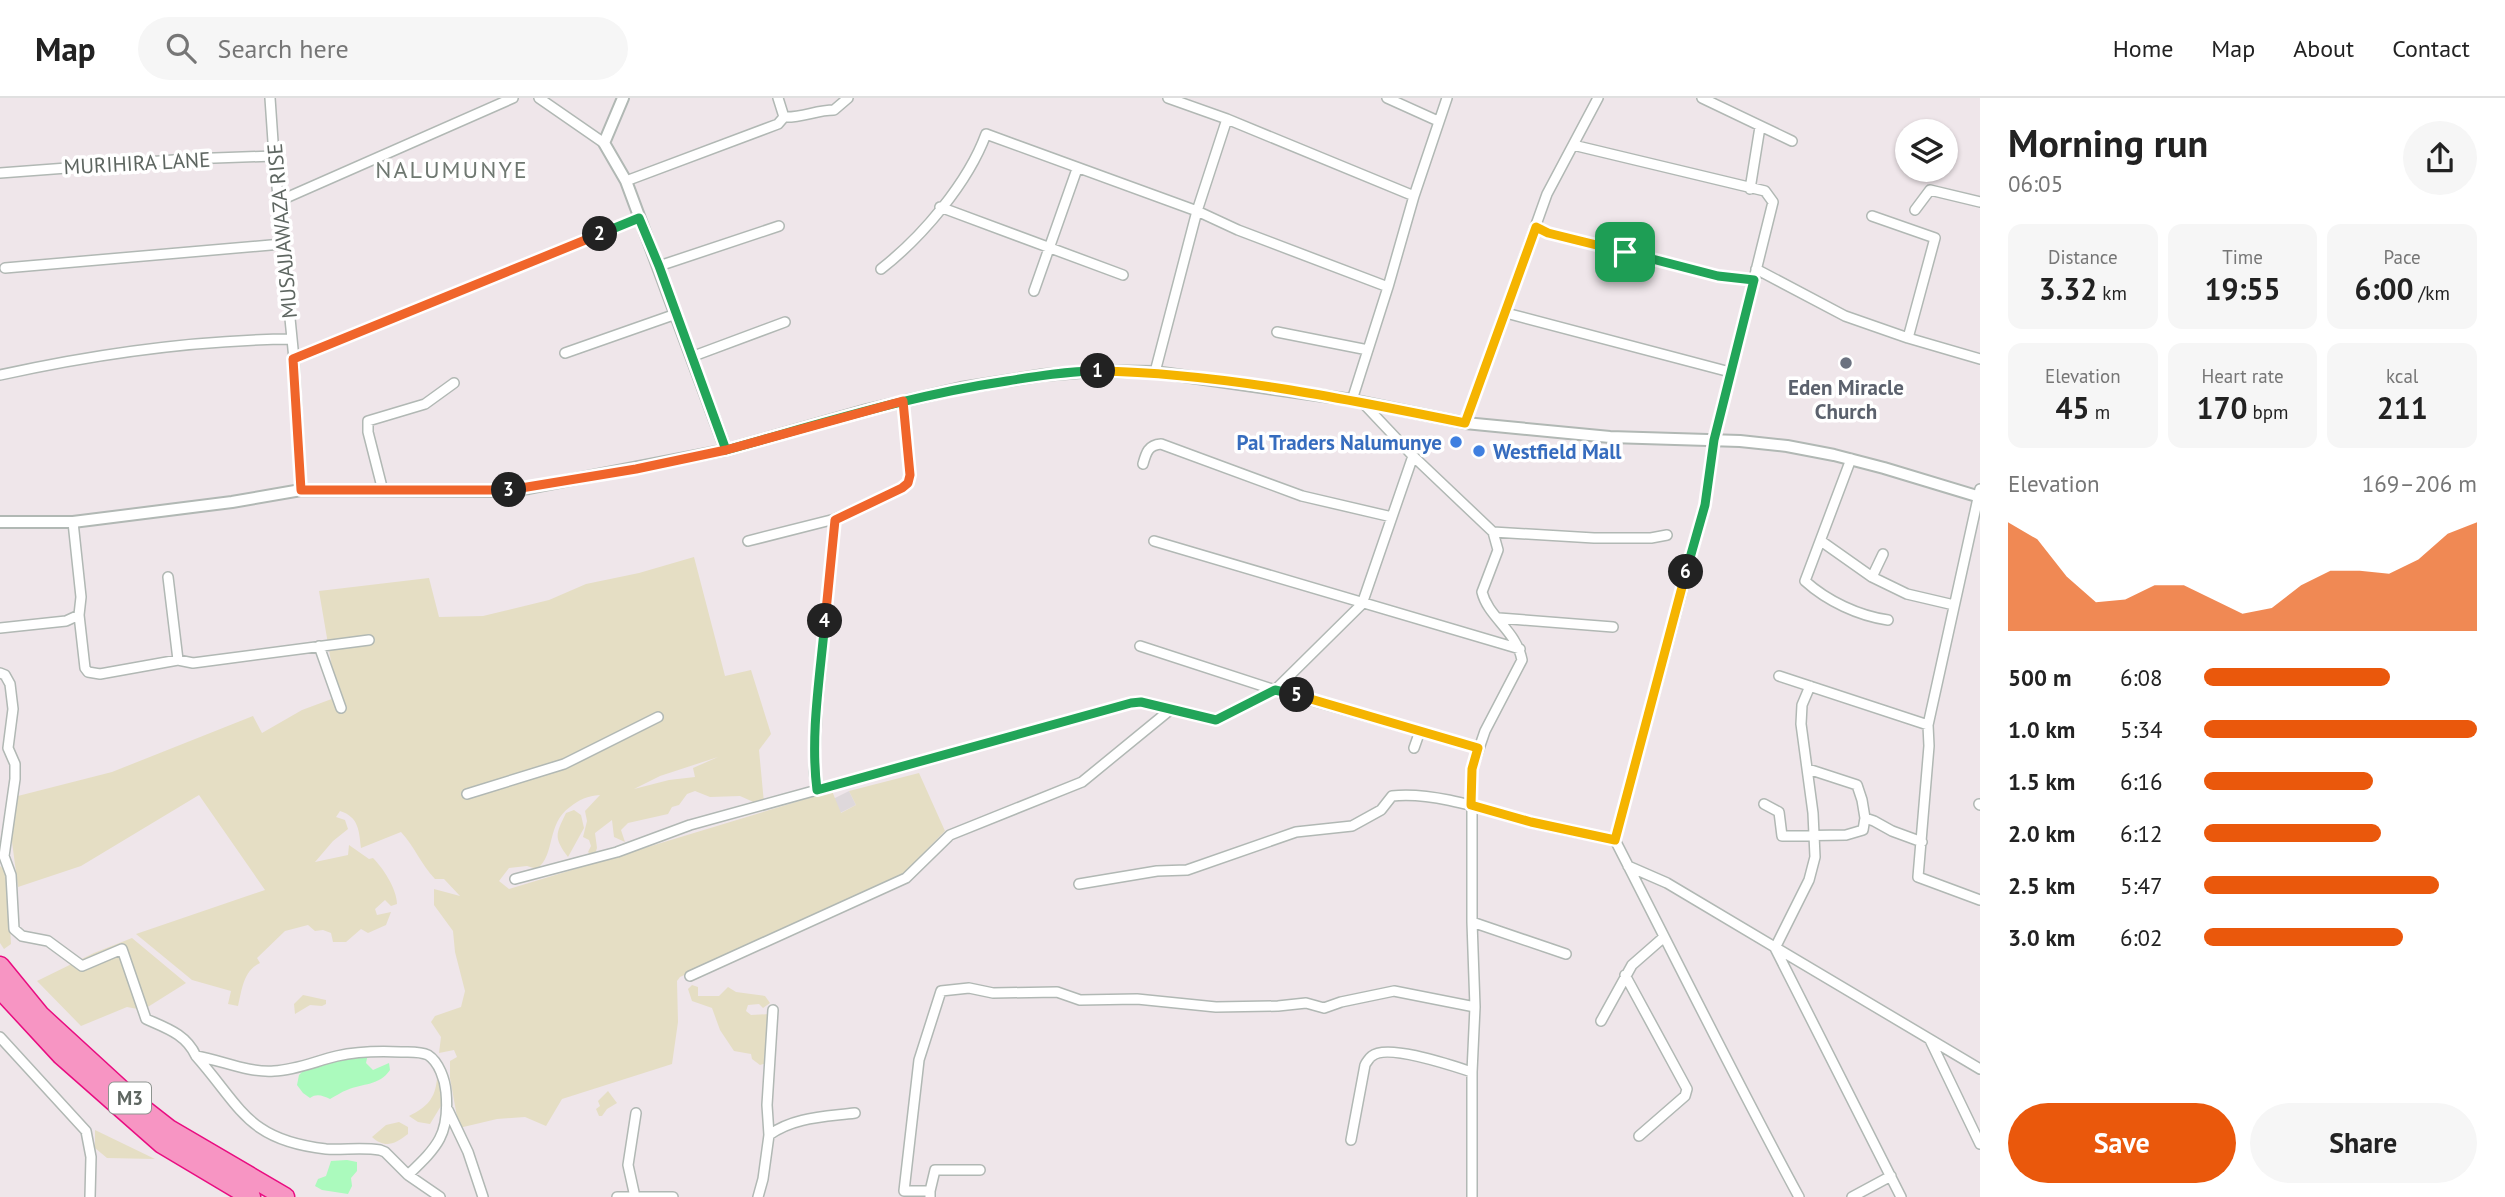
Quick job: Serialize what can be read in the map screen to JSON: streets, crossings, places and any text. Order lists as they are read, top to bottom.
{
  "streets": {
    "highway": ["M3"],
    "street": ["MURIHIRA LANE", "MUSAJJAWAZA RISE"]
  },
  "crossings": [
    ["MURIHIRA LANE", "MUSAJJAWAZA RISE"]
  ],
  "districts": ["NALUMUNYE"],
  "places": ["Eden Miracle Church", "Pal Traders Nalumunye", "Westfield Mall"],
  "page": {
    "header": "Map",
    "search": "Search here",
    "nav": [
      "Home",
      "Map",
      "About",
      "Contact"
    ],
    "heading": ["Morning run", "06:05"],
    "pins": [
      "2",
      "1",
      "3",
      "6",
      "4",
      "5"
    ],
    "stats": [
      ["Distance", "3.32 km"],
      ["Time", "19:55"],
      ["Pace", "6:00 /km"],
      ["Elevation", "45 m"],
      ["Heart rate", "170 bpm"],
      ["kcal", "211"]
    ],
    "chart": ["Elevation", "169–206 m"],
    "list": [
      {
        "name": "500 m",
        "note": "6:08"
      },
      {
        "name": "1.0 km",
        "note": "5:34"
      },
      {
        "name": "1.5 km",
        "note": "6:16"
      },
      {
        "name": "2.0 km",
        "note": "6:12"
      },
      {
        "name": "2.5 km",
        "note": "5:47"
      },
      {
        "name": "3.0 km",
        "note": "6:02"
      }
    ],
    "buttons": ["Save", "Share"]
  }
}
